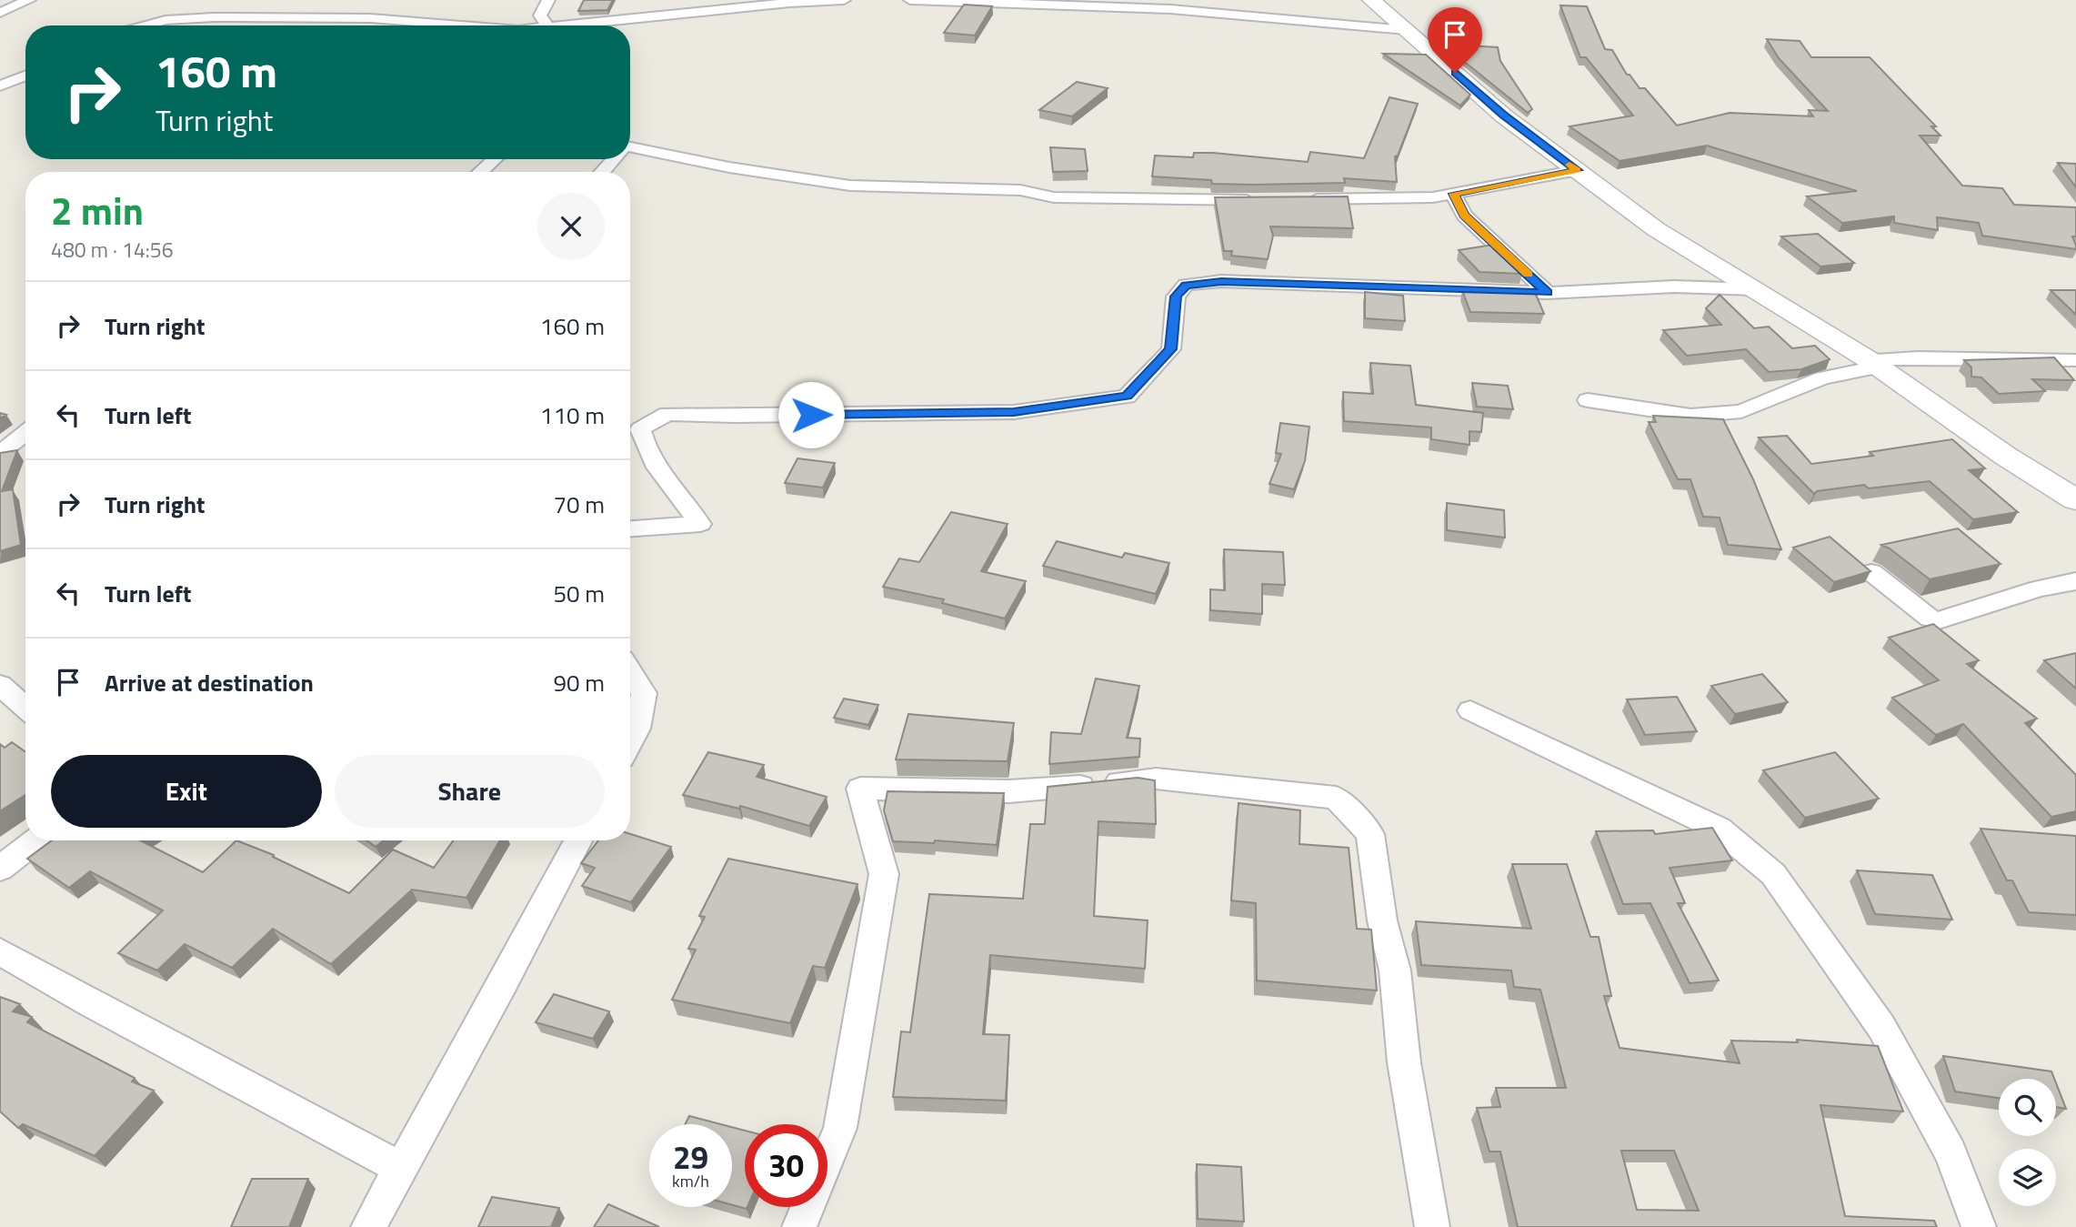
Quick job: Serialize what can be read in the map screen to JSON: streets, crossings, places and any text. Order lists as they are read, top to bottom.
{
  "page": {
    "turn": ["160 m", "Turn right"],
    "heading": ["2 min", "480 m · 14:56"],
    "list": [
      {
        "name": "Turn right",
        "value": "160 m"
      },
      {
        "name": "Turn left",
        "value": "110 m"
      },
      {
        "name": "Turn right",
        "value": "70 m"
      },
      {
        "name": "Turn left",
        "value": "50 m"
      },
      {
        "name": "Arrive at destination",
        "value": "90 m"
      }
    ],
    "buttons": ["Exit", "Share"],
    "speed": "29 km/h",
    "limit": "30"
  }
}
